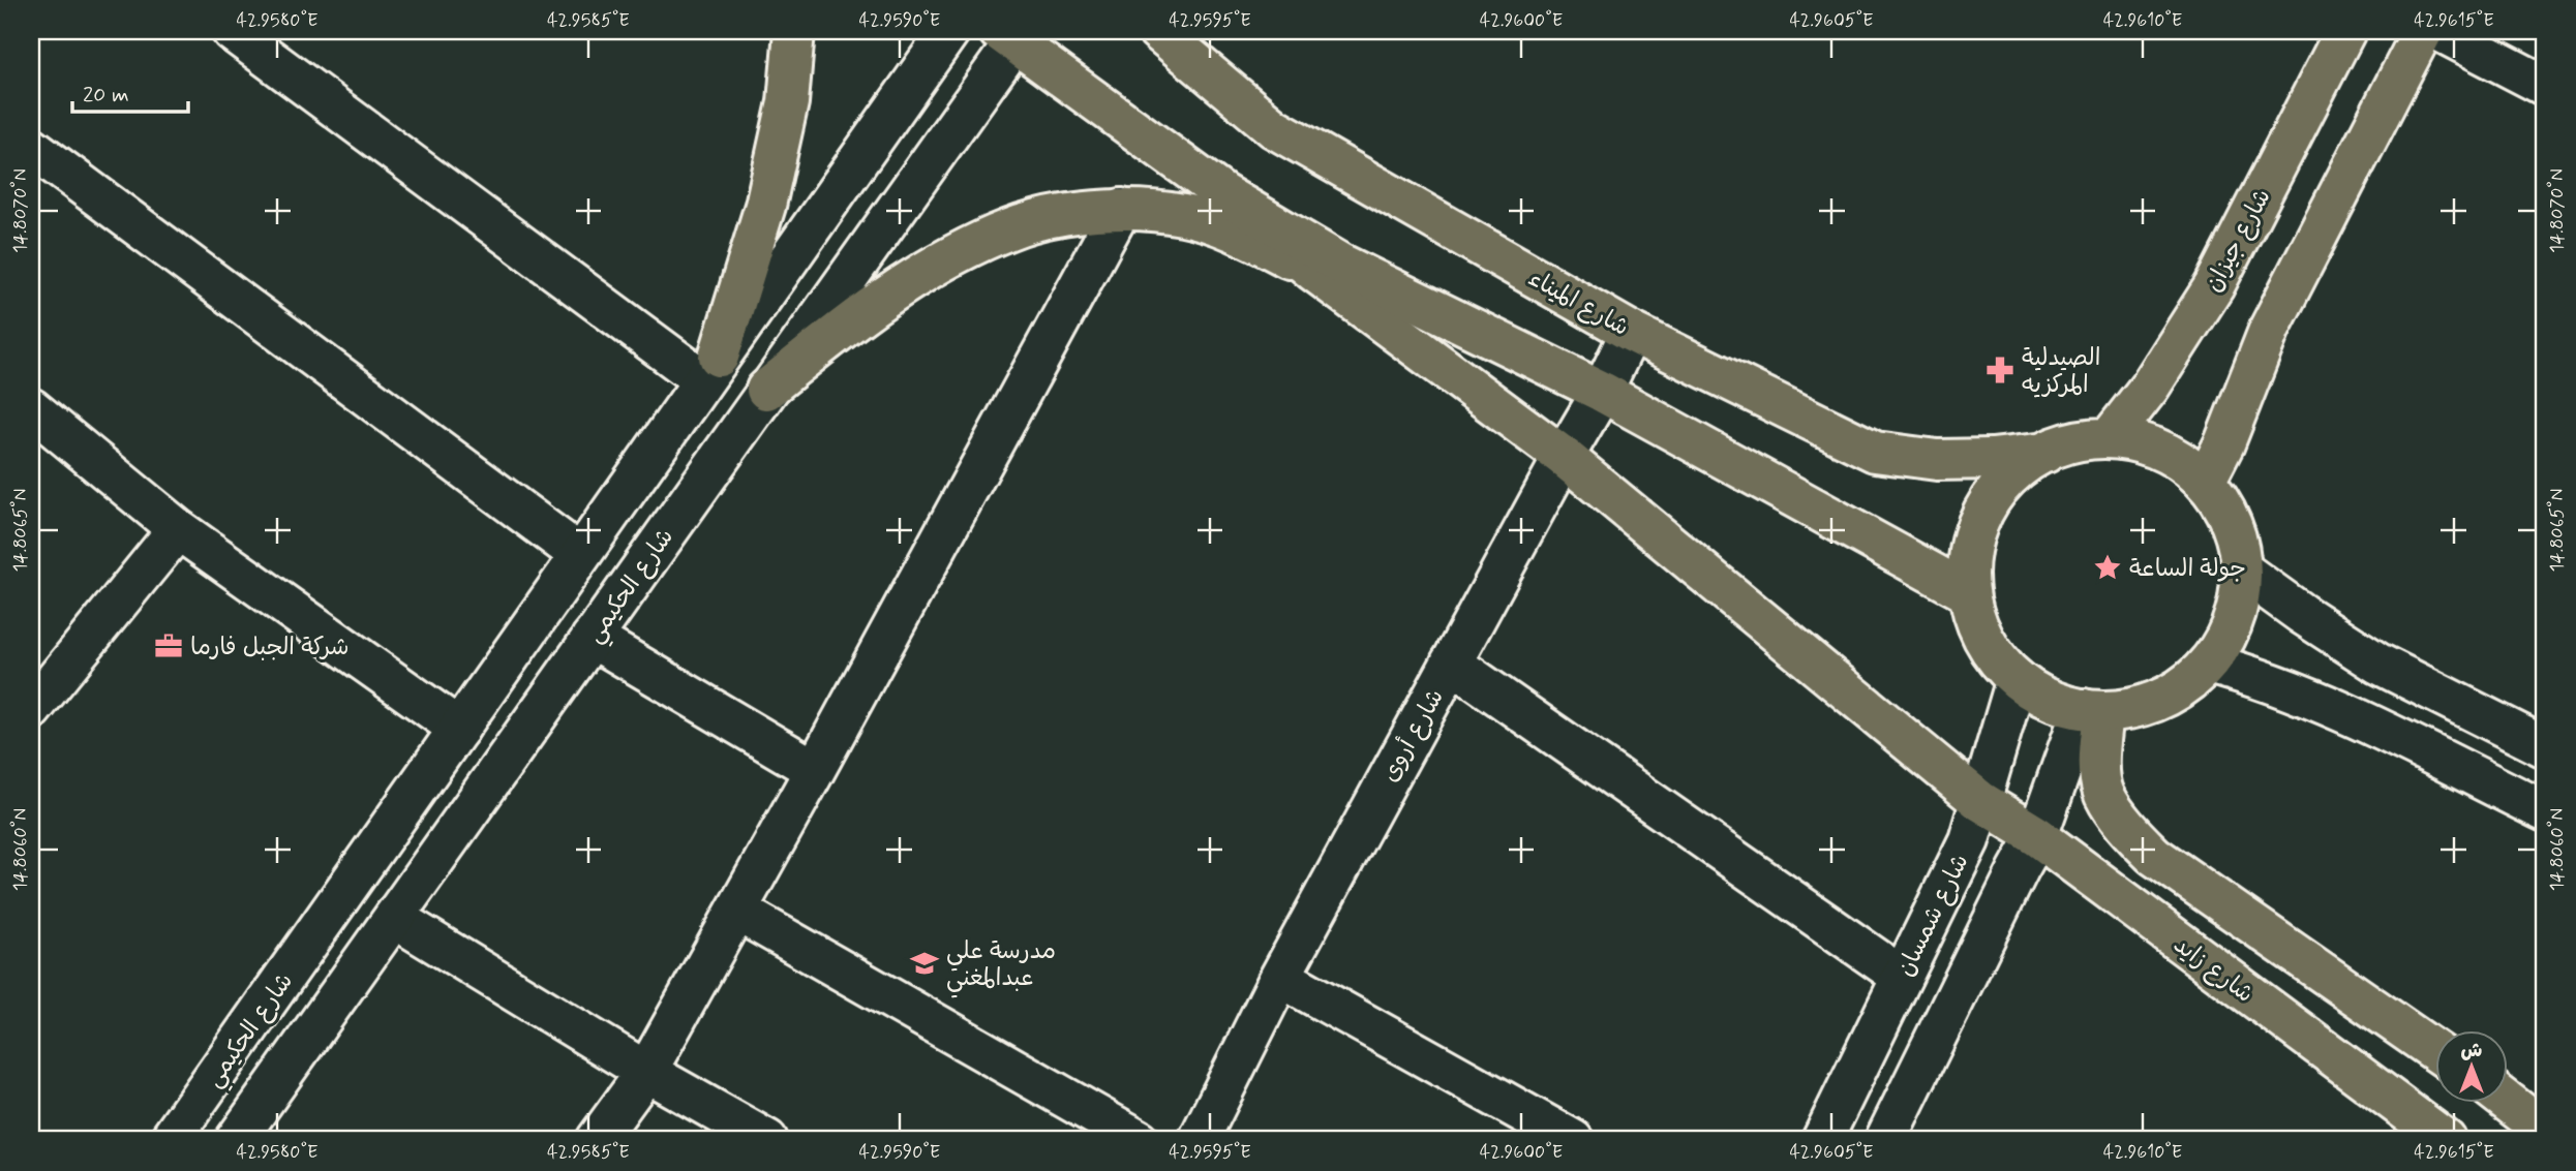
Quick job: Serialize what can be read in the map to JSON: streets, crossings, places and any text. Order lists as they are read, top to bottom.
{
  "streets": {
    "main road": ["شارع جيزان", "شارع الميناء", "شارع زايد"],
    "street": ["شارع الحكيمي", "شارع أروى", "شارع شمسان"]
  },
  "crossings": [
    ["شارع الميناء", "شارع أروى"],
    ["شارع شمسان", "شارع زايد"]
  ],
  "places": {
    "pharmacy": ["الصيدلية المركزيه"],
    "place": ["جولة الساعة"],
    "office": ["شركة الجبل فارما"],
    "school or university": ["مدرسة علي عبدالمغني"]
  },
  "scale_bar": "20 m",
  "north": "top",
  "coordinates": [
    "42.9580°E",
    "42.9585°E",
    "42.9590°E",
    "42.9595°E",
    "42.9600°E",
    "42.9605°E",
    "42.9610°E",
    "42.9615°E",
    "14.8070°N",
    "14.8065°N",
    "14.8060°N"
  ]
}
